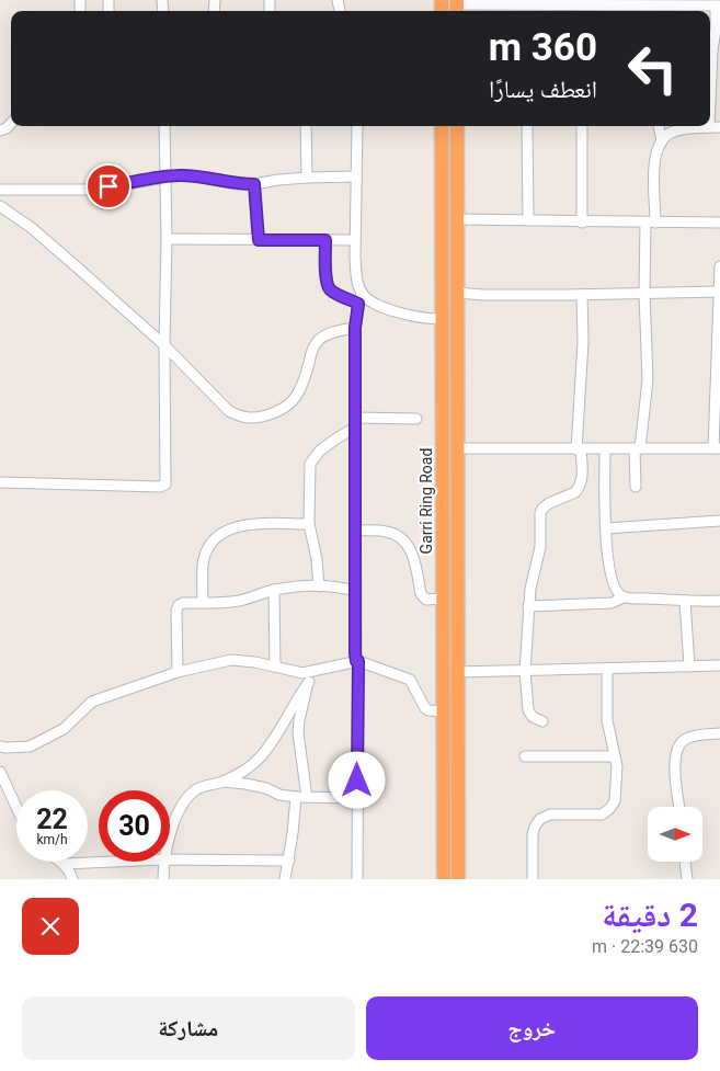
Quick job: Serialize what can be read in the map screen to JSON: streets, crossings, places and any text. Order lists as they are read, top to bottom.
{
  "streets": {
    "highway": ["Garri Ring Road"]
  },
  "north": "right",
  "page": {
    "turn": ["360 m", "انعطف يسارًا"],
    "speed": "22 km/h",
    "limit": "30",
    "heading": ["2 دقيقة", "630 m · 22:39"],
    "buttons": ["خروج", "مشاركة"]
  }
}
